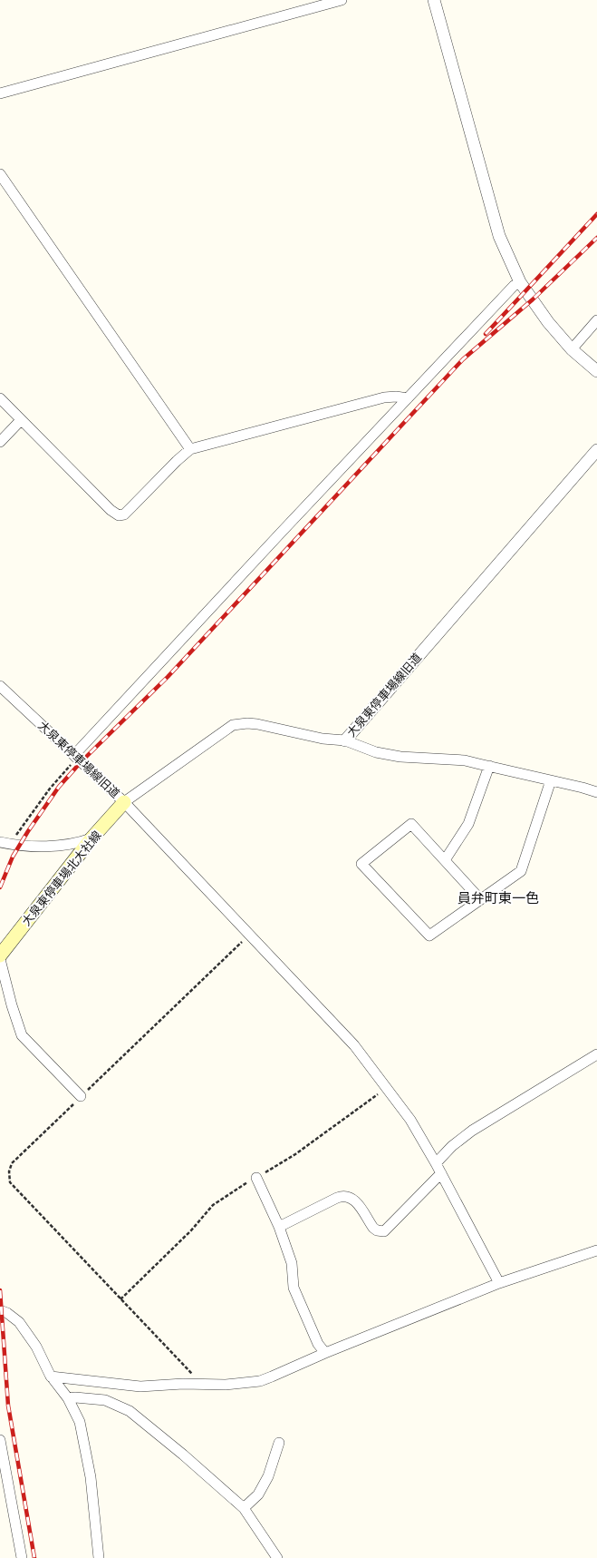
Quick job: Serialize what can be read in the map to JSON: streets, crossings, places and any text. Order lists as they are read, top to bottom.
{
  "streets": {
    "main road": ["大泉東停車場北大社線"],
    "street": ["大泉東停車場線旧道"]
  },
  "crossings": [
    ["大泉東停車場線旧道", "大泉東停車場北大社線"]
  ],
  "districts": ["員弁町東一色"]
}
